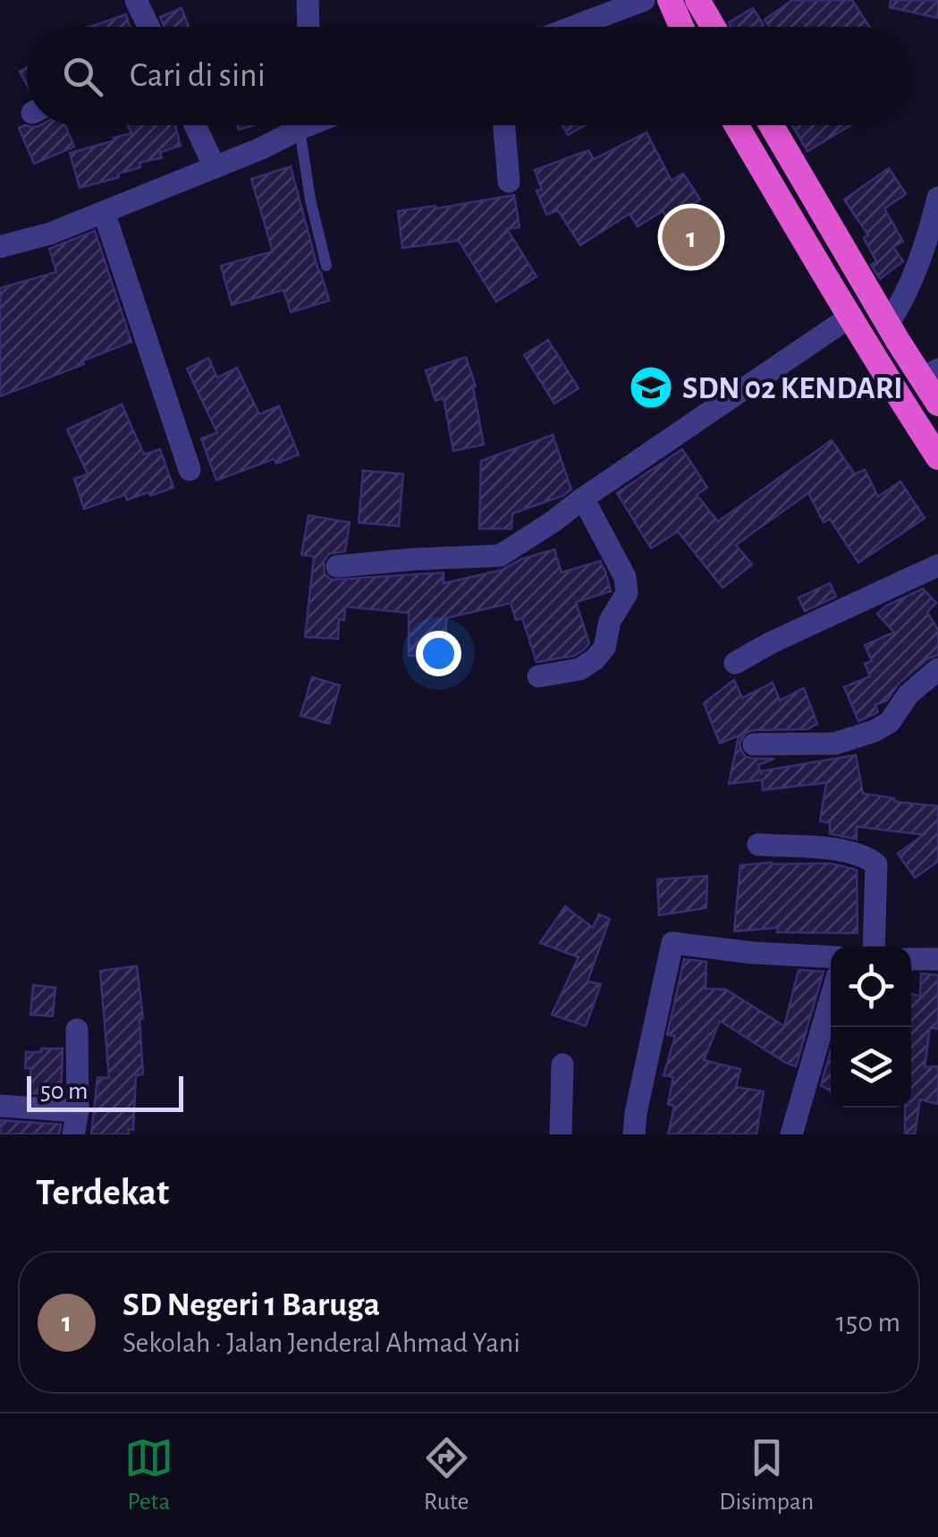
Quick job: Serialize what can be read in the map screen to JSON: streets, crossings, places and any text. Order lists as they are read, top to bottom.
{
  "places": {
    "school or university": ["SDN 02 KENDARI"]
  },
  "scale_bar": "50 m",
  "page": {
    "search": "Cari di sini",
    "pins": "1",
    "scale": "50 m",
    "heading": "Terdekat",
    "list": [
      {
        "mark": "1",
        "name": "SD Negeri 1 Baruga",
        "note": "Sekolah · Jalan Jenderal Ahmad Yani",
        "value": "150 m"
      }
    ],
    "nav": ["Peta", "Rute", "Disimpan"]
  }
}
